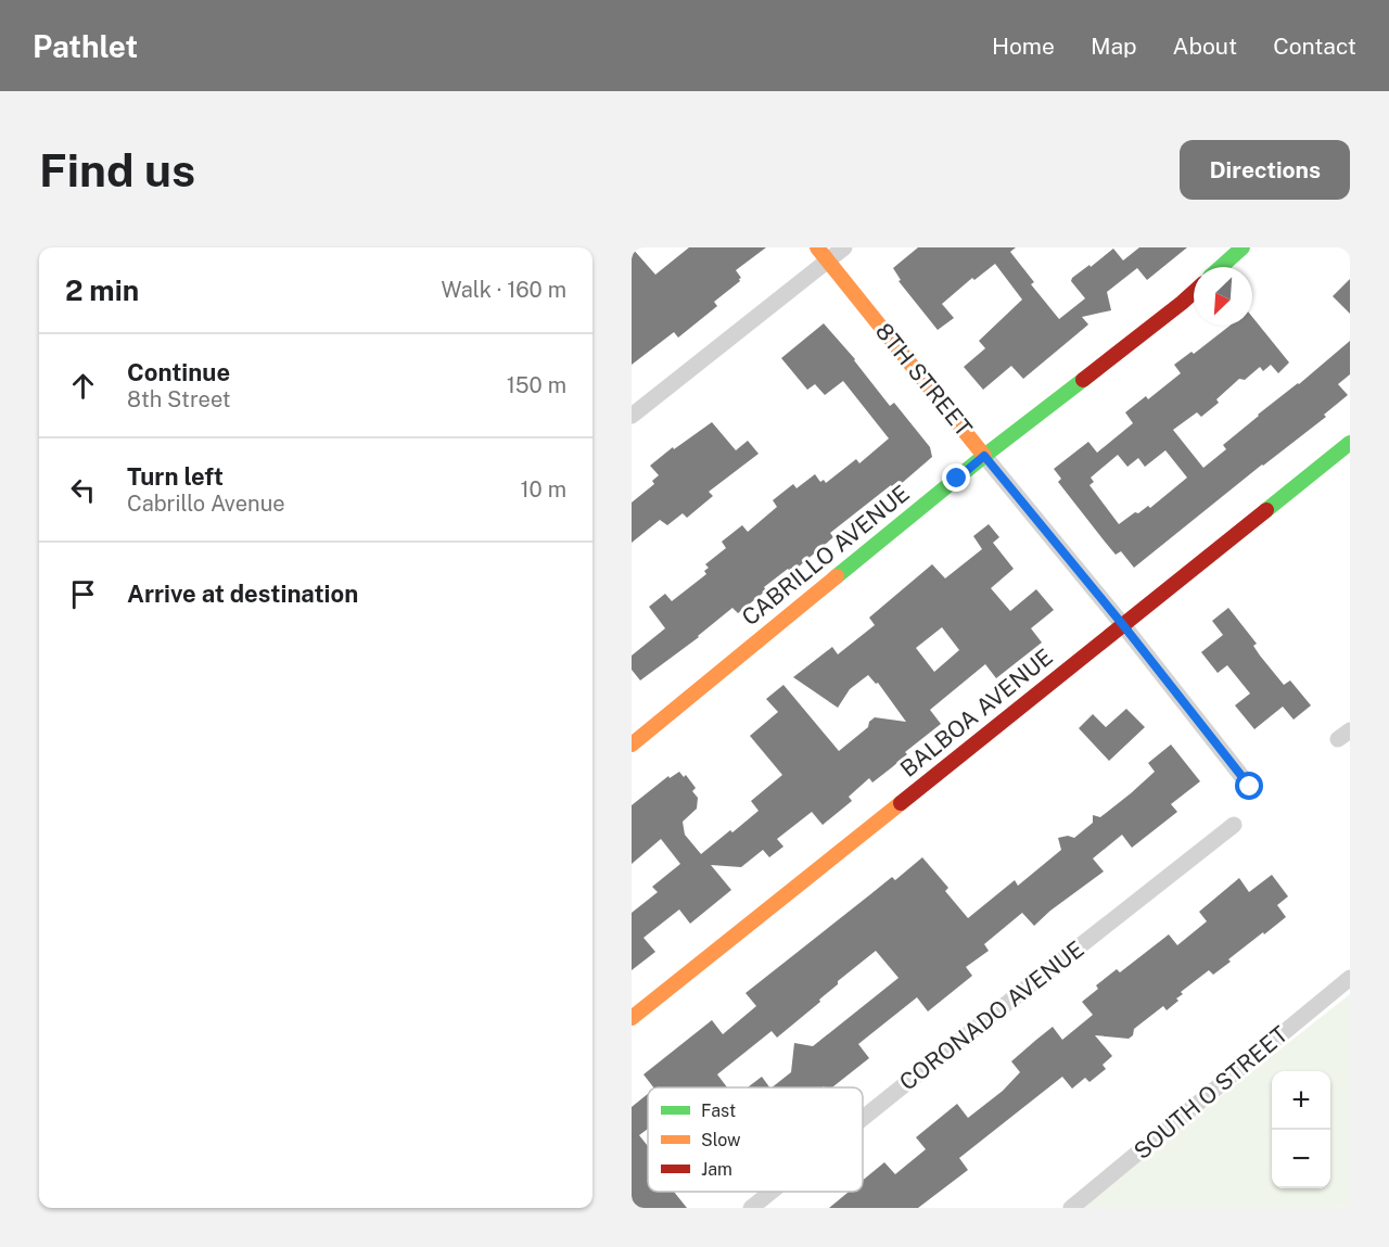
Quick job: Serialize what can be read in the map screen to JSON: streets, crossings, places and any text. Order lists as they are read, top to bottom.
{
  "streets": {
    "street": [
      "8TH STREET",
      "CABRILLO AVENUE",
      "BALBOA AVENUE",
      "CORONADO AVENUE",
      "SOUTH O STREET"
    ]
  },
  "crossings": [
    ["8TH STREET", "CABRILLO AVENUE"],
    ["8TH STREET", "BALBOA AVENUE"]
  ],
  "legend": ["Fast", "Slow", "Jam"],
  "north": "bottom left",
  "page": {
    "header": "Pathlet",
    "nav": [
      "Home",
      "Map",
      "About",
      "Contact"
    ],
    "buttons": "Directions",
    "title": "Find us",
    "heading": ["2 min", "Walk · 160 m"],
    "list": [
      ["Continue", "8th Street", "150 m"],
      ["Turn left", "Cabrillo Avenue", "10 m"],
      "Arrive at destination"
    ],
    "map_buttons": ["+", "−"]
  }
}
